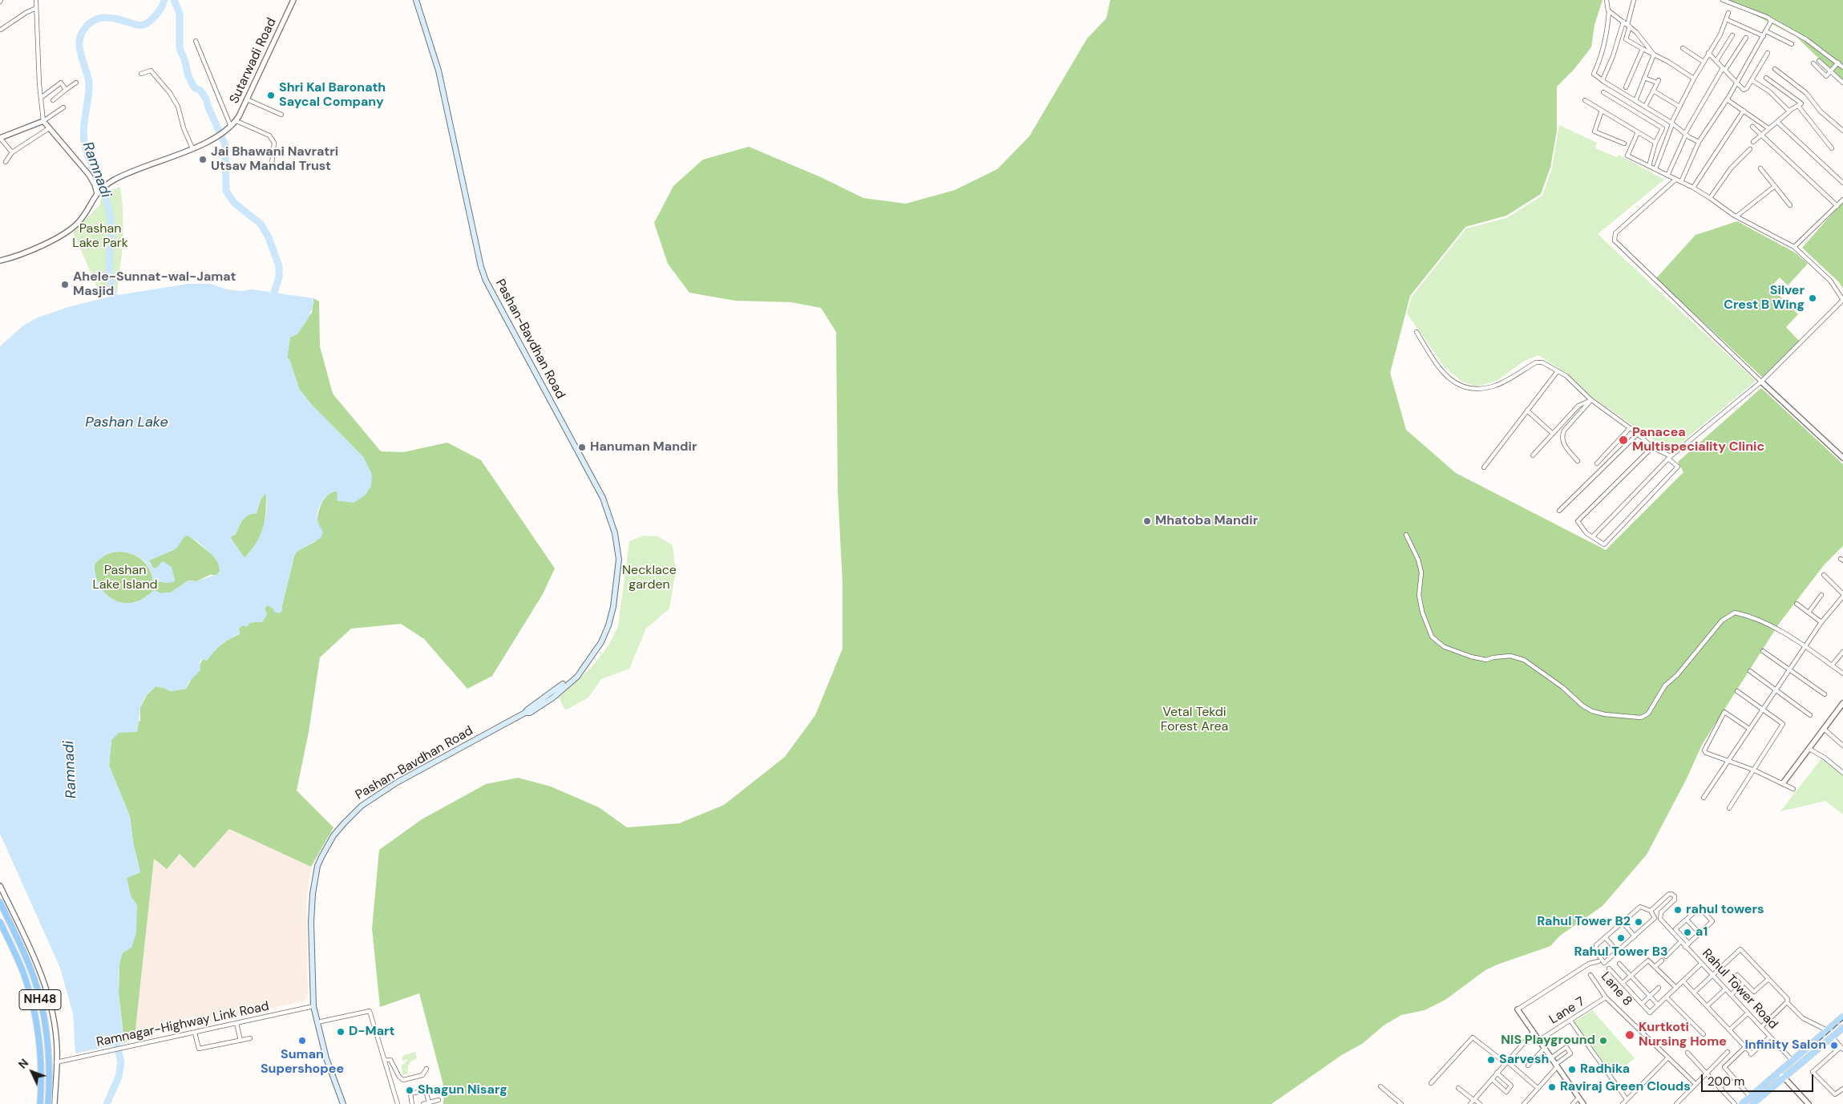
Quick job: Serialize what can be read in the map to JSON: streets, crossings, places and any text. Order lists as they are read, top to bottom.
{
  "streets": {
    "highway": ["NH48"],
    "main road": ["Pashan-Bavdhan Road"],
    "street": [
      "Sutarwadi Road",
      "Lane 8",
      "Rahul Tower Road",
      "Lane 7",
      "Ramnagar-Highway Link Road"
    ]
  },
  "crossings": [
    ["Pashan-Bavdhan Road", "Ramnagar-Highway Link Road"],
    ["Lane 8", "Lane 7"]
  ],
  "water": ["Ramnadi", "Pashan Lake"],
  "parks": [
    "Pashan Lake Park",
    "Pashan Lake Island",
    "Necklace garden",
    "Vetal Tekdi Forest Area"
  ],
  "places": [
    "Shri Kal Baronath Saycal Company",
    "Jai Bhawani Navratri Utsav Mandal Trust",
    "Ahele-Sunnat-wal-Jamat Masjid",
    "Silver Crest B Wing",
    "Panacea Multispeciality Clinic",
    "Hanuman Mandir",
    "Mhatoba Mandir",
    "rahul towers",
    "Rahul Tower B2",
    "a1",
    "Rahul Tower B3",
    "D-Mart",
    "Kurtkoti Nursing Home",
    "Suman Supershopee",
    "NIS Playground",
    "Infinity Salon",
    "Sarvesh",
    "Radhika",
    "Raviraj Green Clouds",
    "Shagun Nisarg"
  ],
  "scale_bar": "200 m",
  "north": "top left"
}
